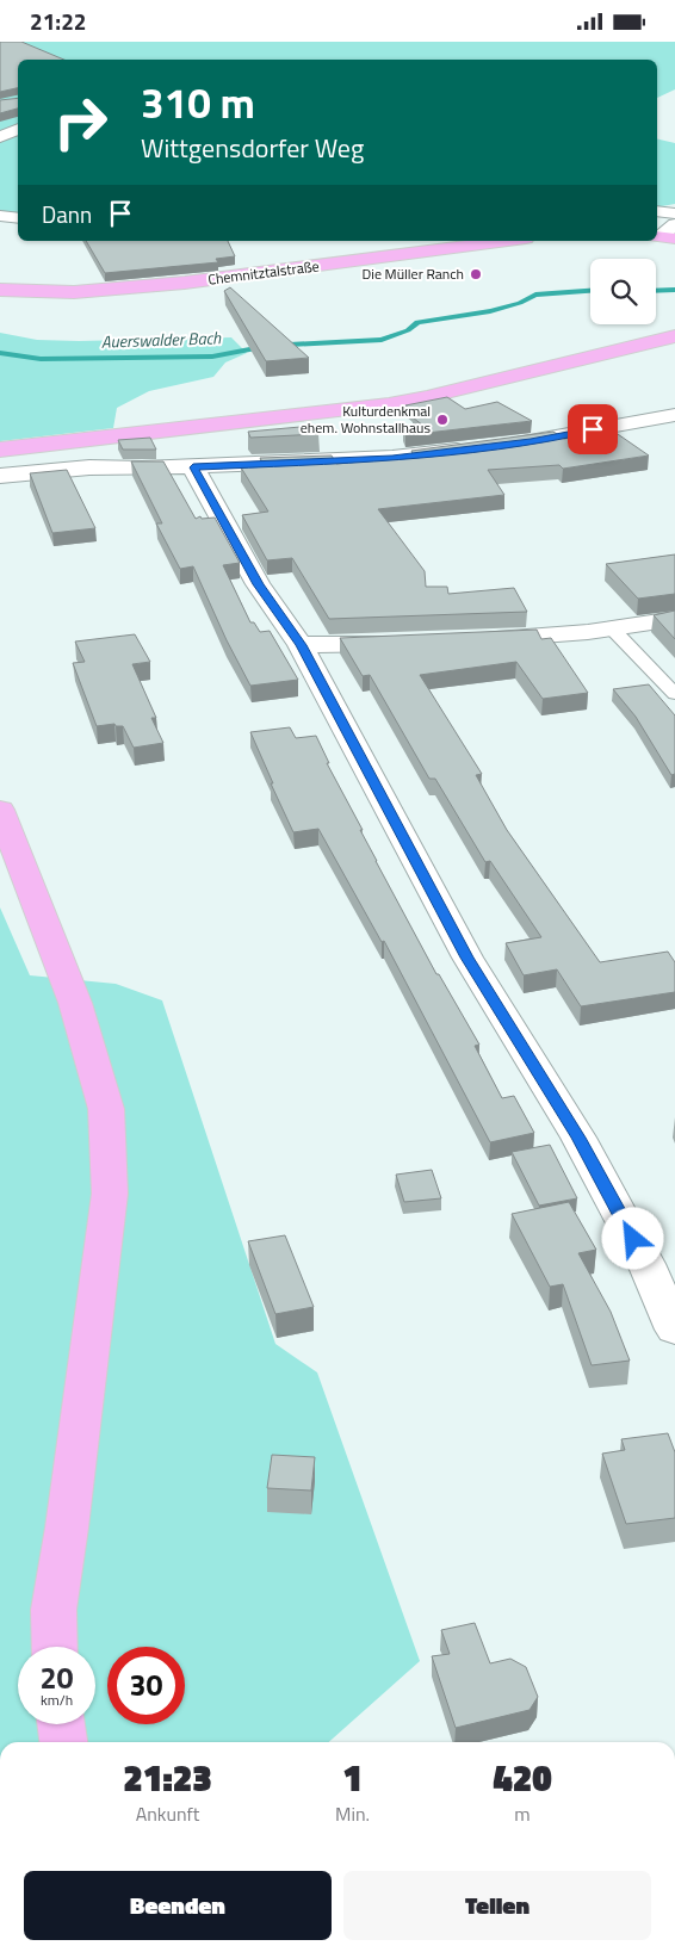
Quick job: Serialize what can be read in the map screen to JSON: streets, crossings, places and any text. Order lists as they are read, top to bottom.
{
  "streets": {
    "main road": ["Chemnitztalstraße"]
  },
  "water": ["Auerswalder Bach"],
  "places": ["Die Müller Ranch", "Kulturdenkmal ehem. Wohnstallhaus"],
  "page": {
    "status": "21:22",
    "turn": ["310 m", "Wittgensdorfer Weg"],
    "then": "Dann",
    "speed": "20 km/h",
    "limit": "30",
    "eta": [
      "21:23",
      "Ankunft",
      "1",
      "Min.",
      "420",
      "m"
    ],
    "buttons": ["Beenden", "Teilen"]
  }
}
